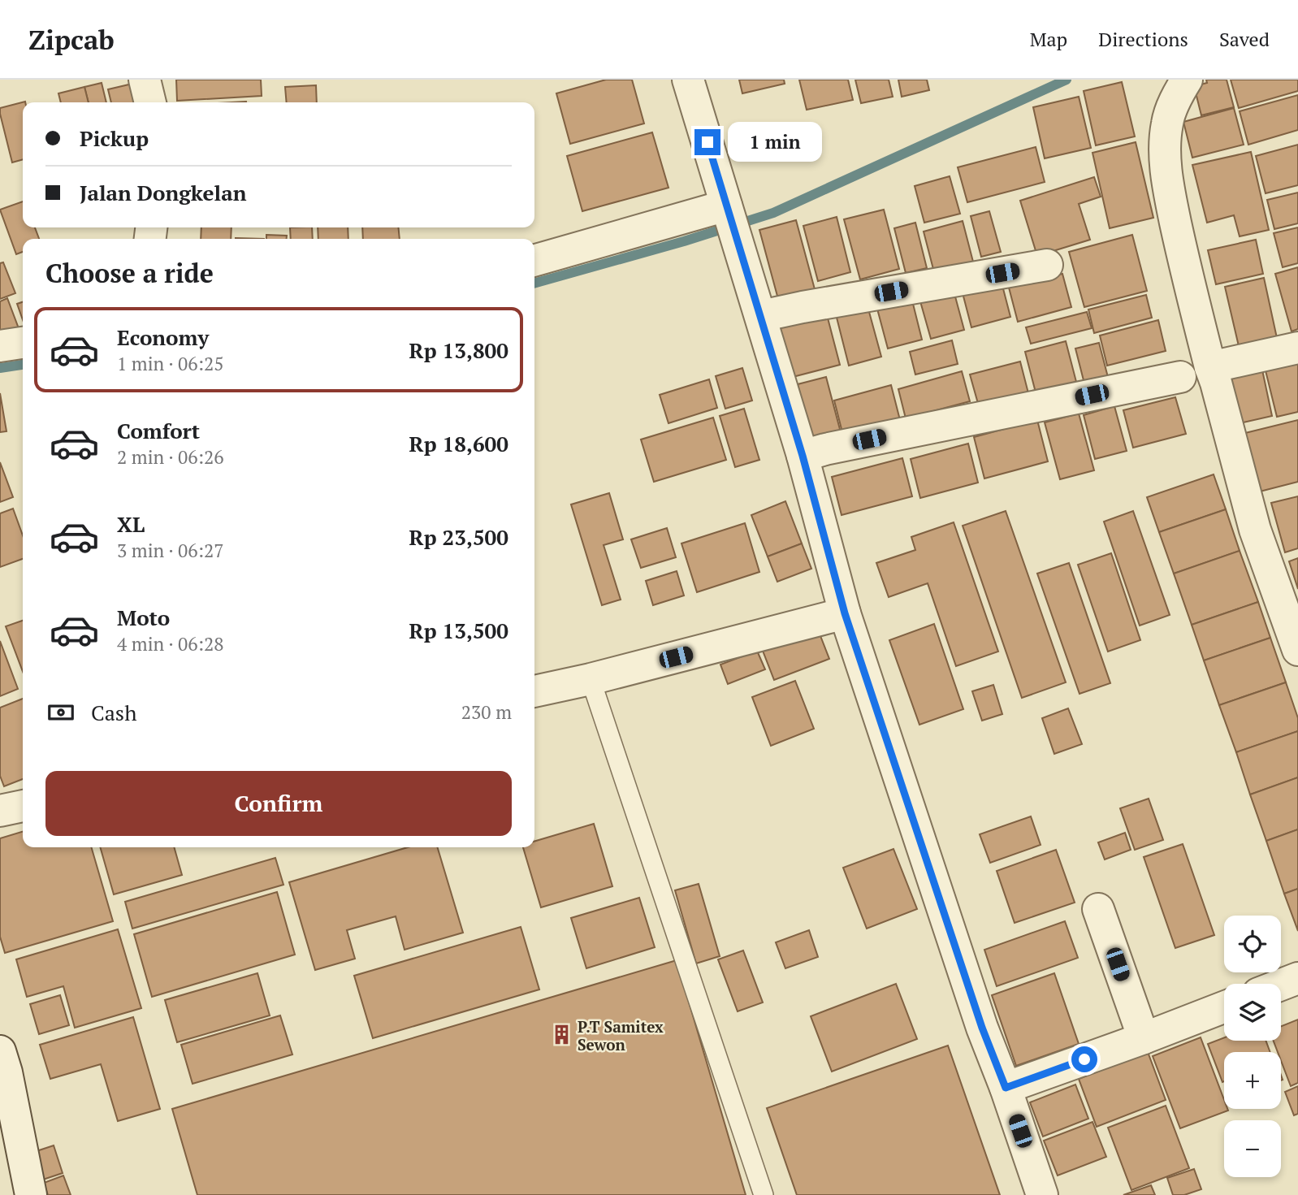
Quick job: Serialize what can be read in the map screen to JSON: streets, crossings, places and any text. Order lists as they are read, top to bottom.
{
  "places": {
    "building": ["P.T Samitex Sewon"]
  },
  "page": {
    "header": "Zipcab",
    "nav": ["Map", "Directions", "Saved"],
    "banner": ["Pickup", "Jalan Dongkelan"],
    "bubble": "1 min",
    "heading": "Choose a ride",
    "list": [
      {
        "name": "Economy",
        "note": "1 min · 06:25",
        "value": "Rp 13,800"
      },
      {
        "name": "Comfort",
        "note": "2 min · 06:26",
        "value": "Rp 18,600"
      },
      {
        "name": "XL",
        "note": "3 min · 06:27",
        "value": "Rp 23,500"
      },
      {
        "name": "Moto",
        "note": "4 min · 06:28",
        "value": "Rp 13,500"
      }
    ],
    "pay": ["Cash", "230 m"],
    "buttons": "Confirm",
    "map_buttons": ["+", "−"]
  }
}
